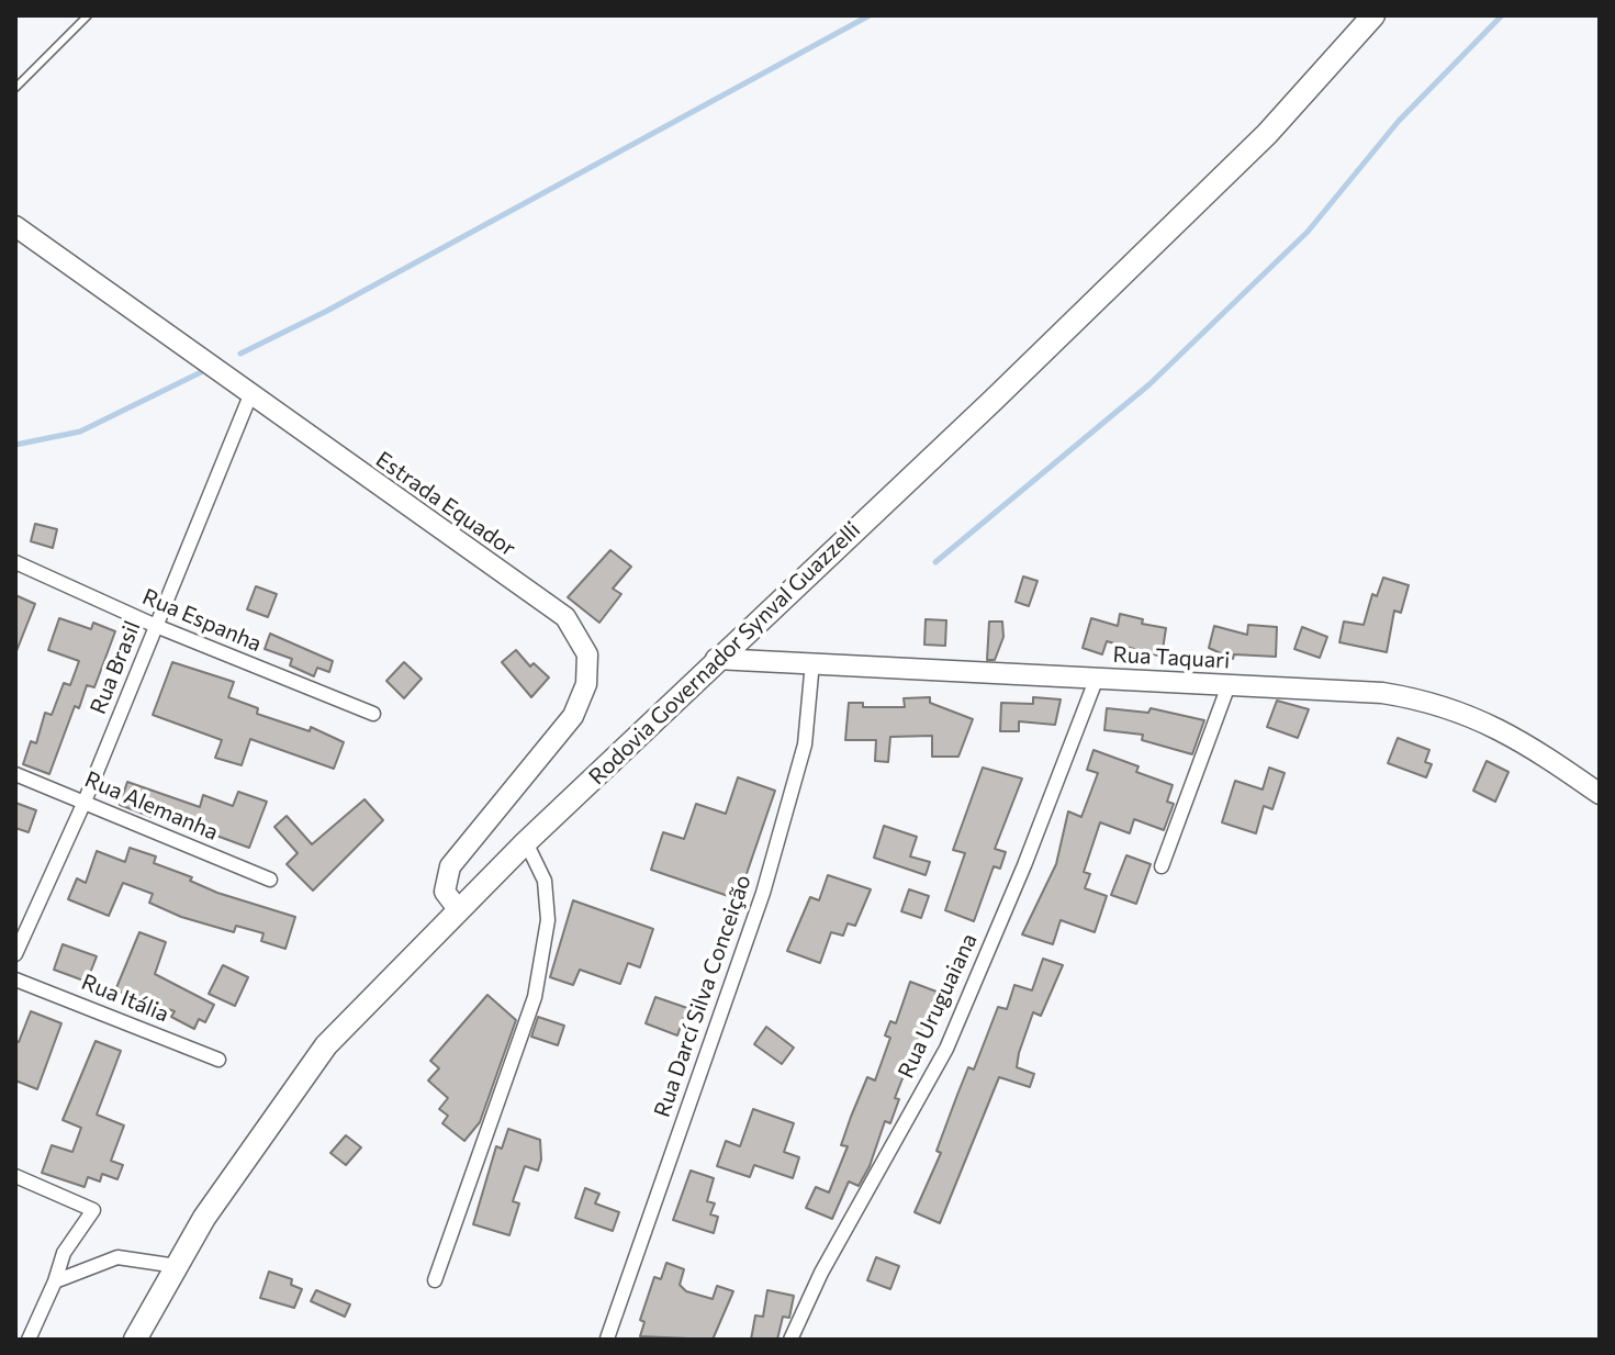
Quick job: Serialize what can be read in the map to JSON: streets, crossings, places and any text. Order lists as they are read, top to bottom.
{
  "streets": {
    "main road": ["Rodovia Governador Synval Guazzelli"],
    "street": [
      "Estrada Equador",
      "Rua Espanha",
      "Rua Taquari",
      "Rua Brasil",
      "Rua Alemanha",
      "Rua Darcí Silva Conceição",
      "Rua Itália",
      "Rua Uruguaiana"
    ]
  },
  "crossings": [
    ["Estrada Equador", "Rodovia Governador Synval Guazzelli"],
    ["Estrada Equador", "Rua Brasil"],
    ["Rua Espanha", "Rua Brasil"],
    ["Rodovia Governador Synval Guazzelli", "Rua Taquari"],
    ["Rua Taquari", "Rua Darcí Silva Conceição"],
    ["Rua Taquari", "Rua Uruguaiana"],
    ["Rua Brasil", "Rua Alemanha"]
  ]
}
